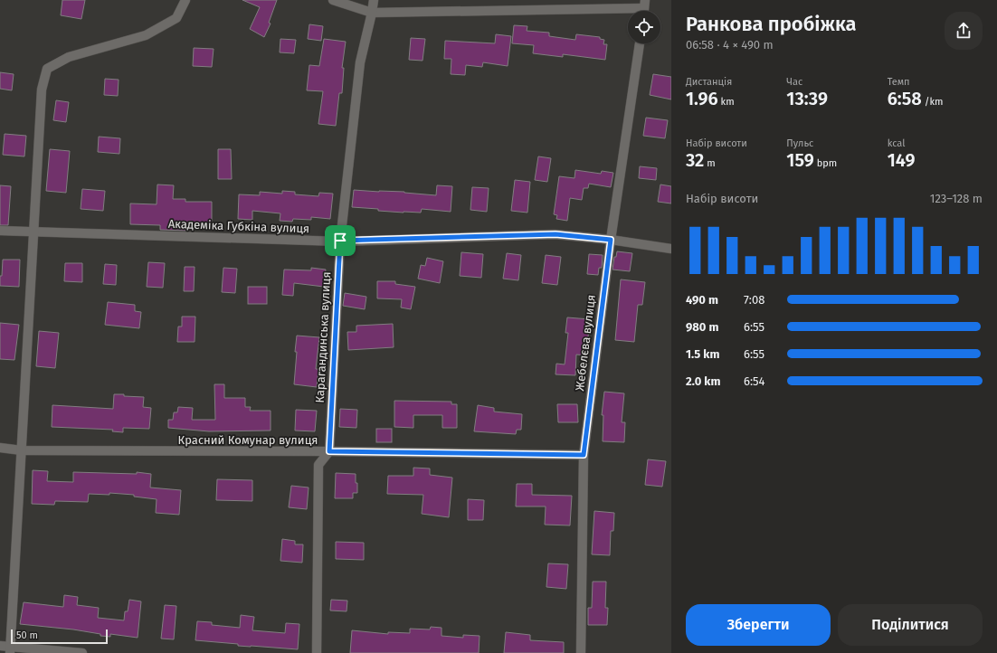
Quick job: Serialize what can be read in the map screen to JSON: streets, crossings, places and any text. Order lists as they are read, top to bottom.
{
  "streets": {
    "street": [
      "Академіка Губкіна вулиця",
      "Карагандинська вулиця",
      "Жебелєва вулиця",
      "Красний Комунар вулиця"
    ]
  },
  "crossings": [
    ["Академіка Губкіна вулиця", "Карагандинська вулиця"],
    ["Академіка Губкіна вулиця", "Жебелєва вулиця"],
    ["Карагандинська вулиця", "Красний Комунар вулиця"],
    ["Жебелєва вулиця", "Красний Комунар вулиця"]
  ],
  "scale_bar": "50 m",
  "page": {
    "heading": ["Ранкова пробіжка", "06:58 · 4 × 490 m"],
    "stats": [
      ["Дистанція", "1.96 km"],
      ["Час", "13:39"],
      ["Темп", "6:58 /km"],
      ["Набір висоти", "32 m"],
      ["Пульс", "159 bpm"],
      ["kcal", "149"]
    ],
    "chart": ["Набір висоти", "123–128 m"],
    "list": [
      {
        "name": "490 m",
        "note": "7:08"
      },
      {
        "name": "980 m",
        "note": "6:55"
      },
      {
        "name": "1.5 km",
        "note": "6:55"
      },
      {
        "name": "2.0 km",
        "note": "6:54"
      }
    ],
    "buttons": ["Зберегти", "Поділитися"],
    "scale": "50 m"
  }
}
